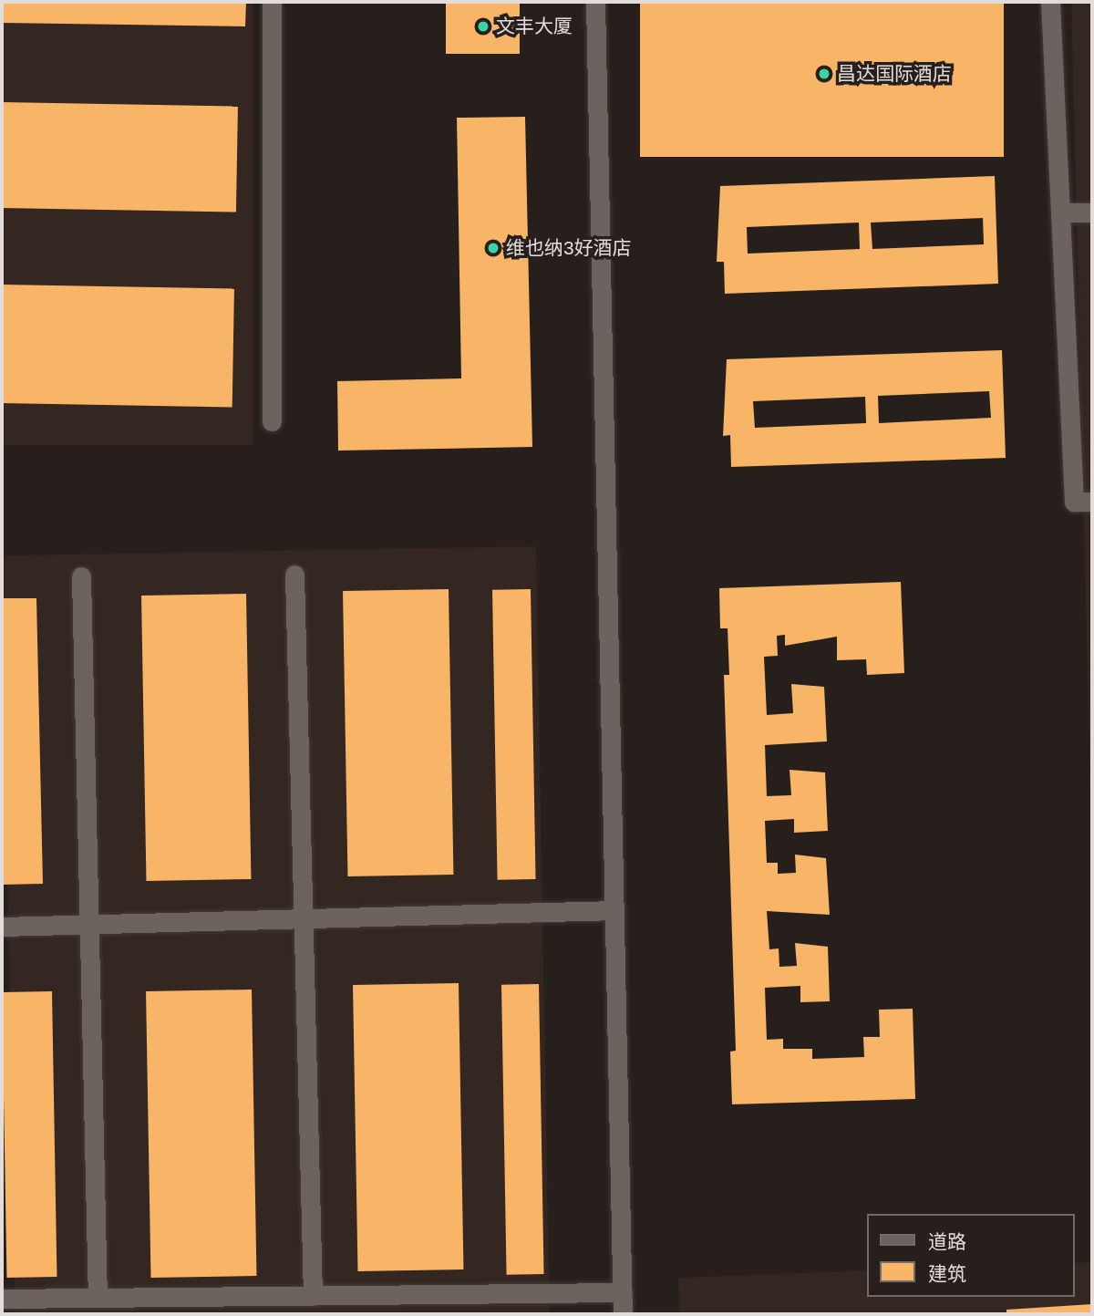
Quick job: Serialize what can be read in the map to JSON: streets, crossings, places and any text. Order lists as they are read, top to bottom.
{
  "places": ["文丰大厦", "昌达国际酒店", "维也纳3好酒店"],
  "legend": ["道路", "建筑"]
}
